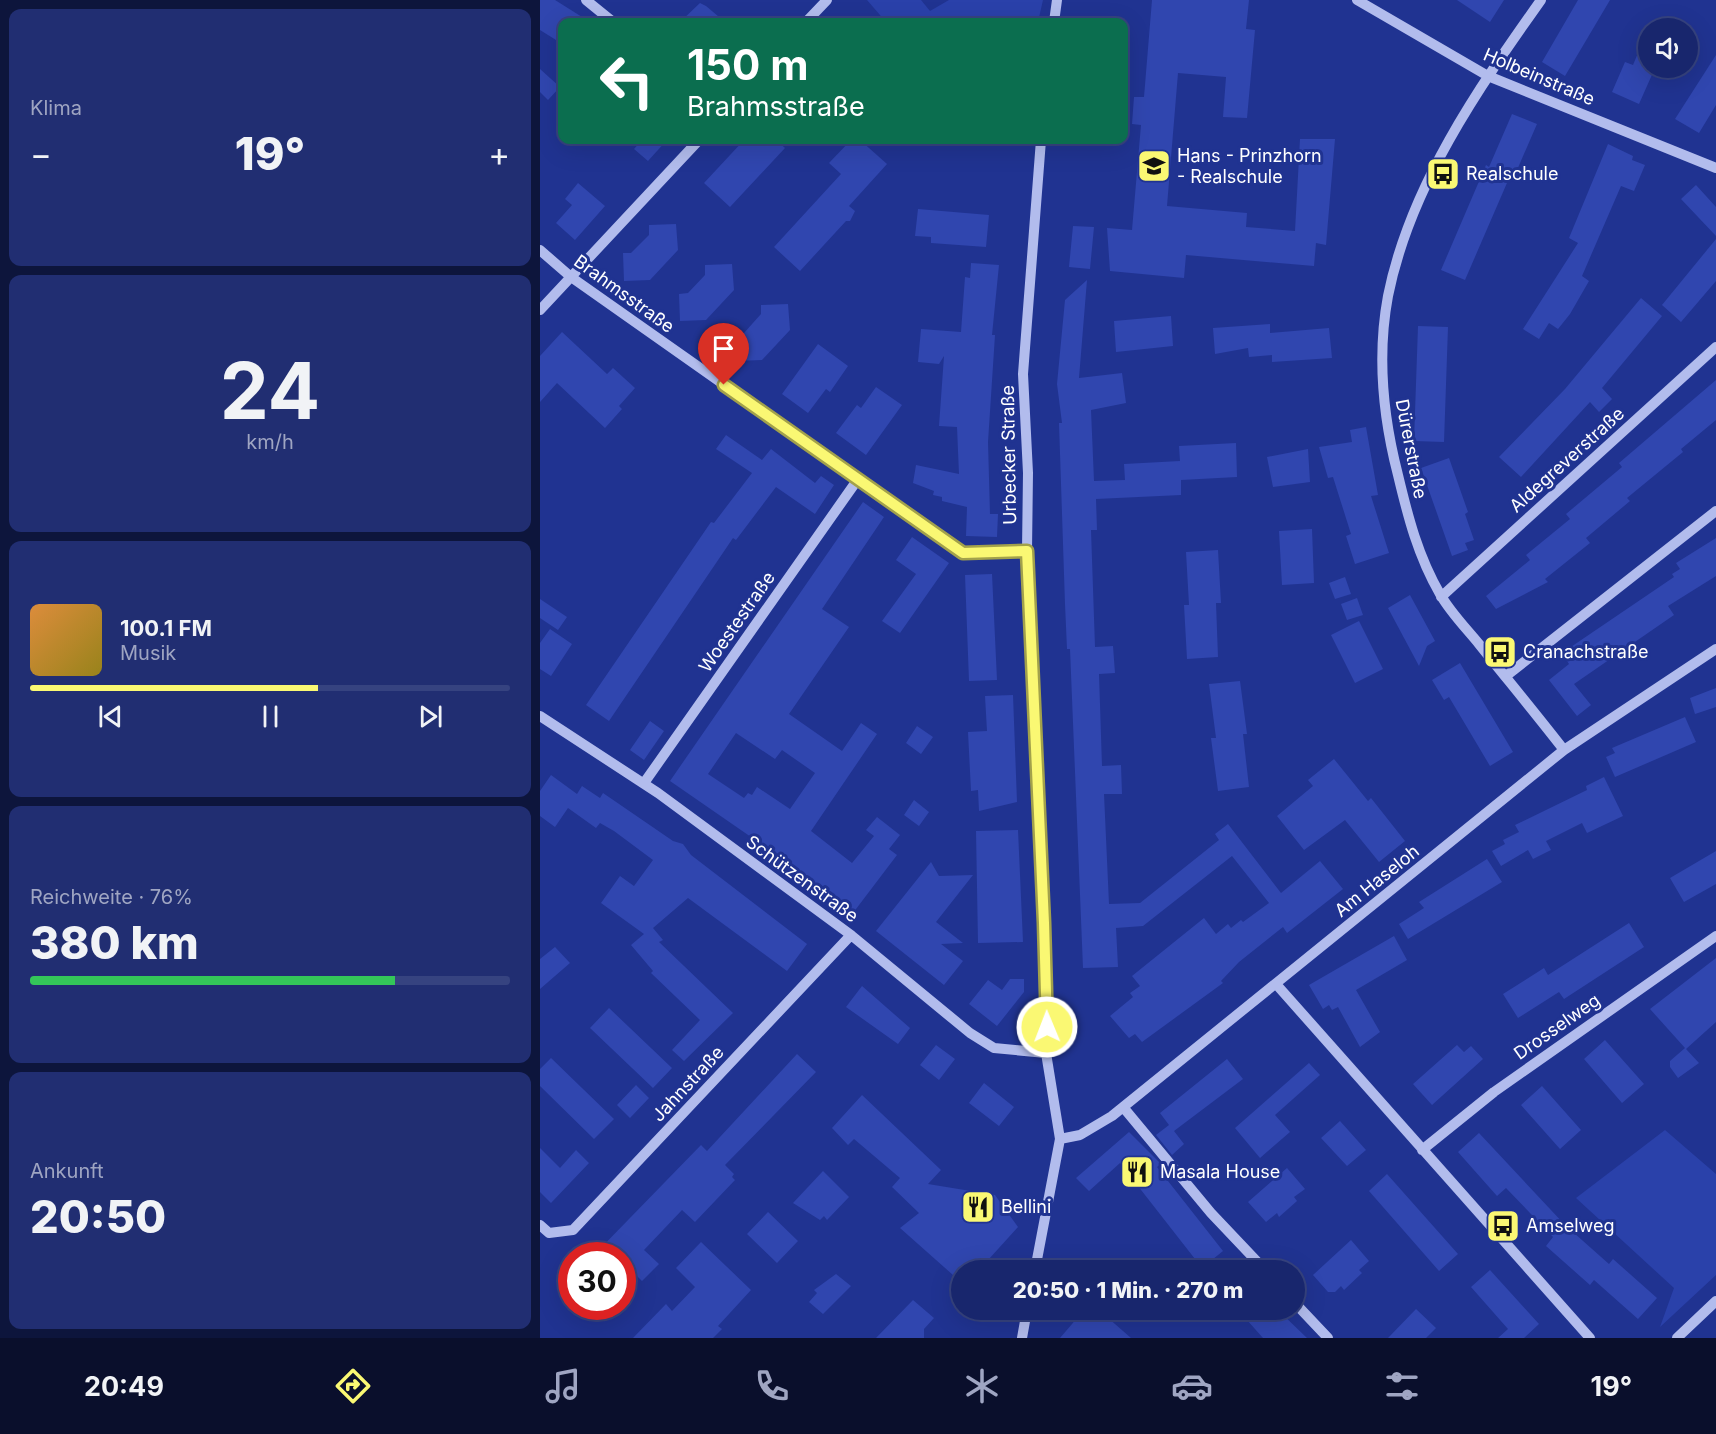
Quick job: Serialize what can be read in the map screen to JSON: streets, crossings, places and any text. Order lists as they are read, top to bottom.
{
  "streets": {
    "street": [
      "Holbeinstraße",
      "Brahmsstraße",
      "Dürerstraße",
      "Urbecker Straße",
      "Aldegreverstraße",
      "Woestestraße",
      "Schützenstraße",
      "Am Haseloh",
      "Drosselweg",
      "Jahnstraße"
    ]
  },
  "crossings": [
    ["Holbeinstraße", "Dürerstraße"],
    ["Brahmsstraße", "Urbecker Straße"],
    ["Brahmsstraße", "Woestestraße"],
    ["Dürerstraße", "Aldegreverstraße"],
    ["Dürerstraße", "Am Haseloh"],
    ["Urbecker Straße", "Schützenstraße"],
    ["Urbecker Straße", "Am Haseloh"],
    ["Woestestraße", "Schützenstraße"],
    ["Schützenstraße", "Jahnstraße"]
  ],
  "places": {
    "school or university": ["Hans - Prinzhorn - Realschule"],
    "bus stop": ["Realschule", "Cranachstraße", "Amselweg"],
    "restaurant": ["Masala House", "Bellini"]
  },
  "page": {
    "tile": [
      "Klima",
      ["24", "km/h"],
      ["Reichweite · 76%", "380 km"],
      ["Ankunft", "20:50"]
    ],
    "turn": ["150 m", "Brahmsstraße"],
    "heat": ["−", "19°", "+"],
    "song": ["100.1 FM", "Musik"],
    "limit": "30",
    "trip": "20:50 · 1 Min. · 270 m",
    "tabs": ["20:49", "19°"]
  }
}
